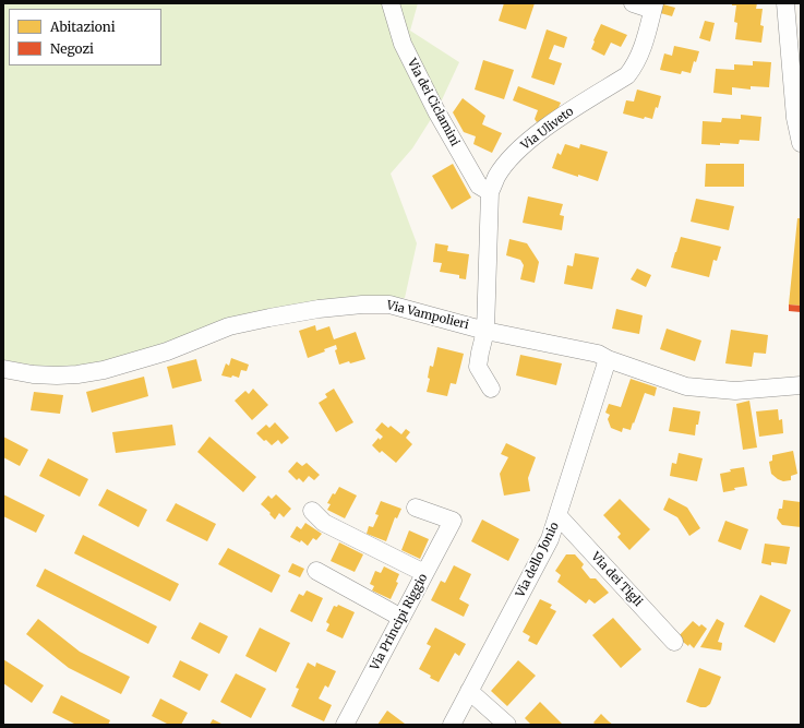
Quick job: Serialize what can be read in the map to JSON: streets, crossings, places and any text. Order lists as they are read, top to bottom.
{
  "streets": {
    "street": [
      "Via dei Ciclamini",
      "Via Uliveto",
      "Via Vampolieri",
      "Via dello Jonio",
      "Via dei Tigli",
      "Via Principi Riggio"
    ]
  },
  "crossings": [
    ["Via dei Ciclamini", "Via Uliveto"],
    ["Via Uliveto", "Via Vampolieri"],
    ["Via Vampolieri", "Via dello Jonio"],
    ["Via dello Jonio", "Via dei Tigli"]
  ],
  "legend": ["Abitazioni", "Negozi"]
}
